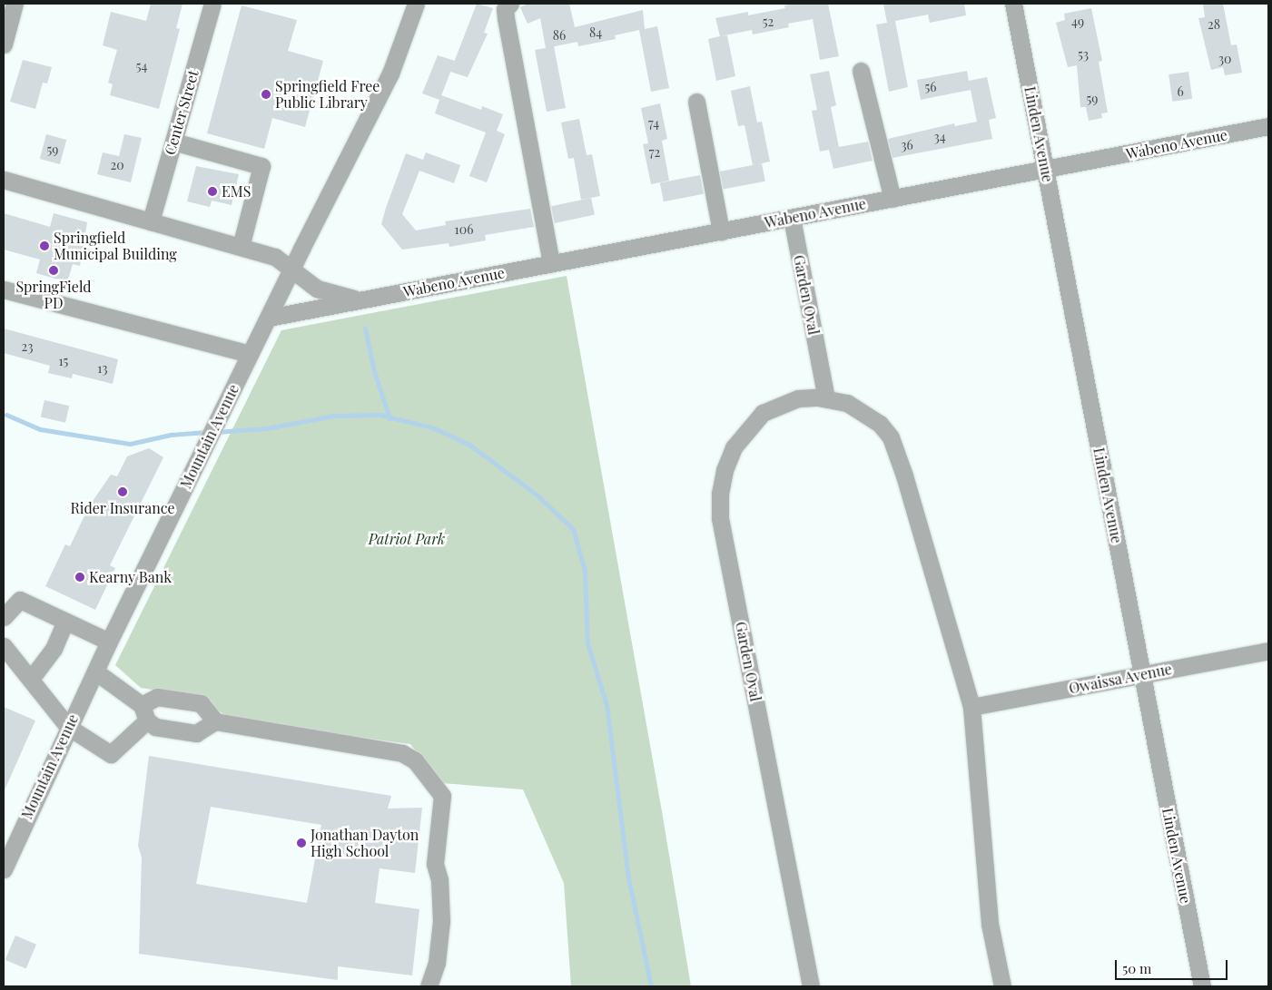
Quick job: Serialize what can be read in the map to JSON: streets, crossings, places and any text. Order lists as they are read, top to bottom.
{
  "streets": {
    "street": [
      "Center Street",
      "Linden Avenue",
      "Wabeno Avenue",
      "Garden Oval",
      "Mountain Avenue",
      "Owaissa Avenue"
    ]
  },
  "crossings": [
    ["Center Street", "Wabeno Avenue"],
    ["Linden Avenue", "Wabeno Avenue"],
    ["Linden Avenue", "Owaissa Avenue"],
    ["Wabeno Avenue", "Garden Oval"],
    ["Wabeno Avenue", "Mountain Avenue"],
    ["Garden Oval", "Owaissa Avenue"]
  ],
  "parks": ["Patriot Park"],
  "places": [
    "Springfield Free Public Library",
    "EMS",
    "Springfield Municipal Building",
    "SpringField PD",
    "Rider Insurance",
    "Kearny Bank",
    "Jonathan Dayton High School"
  ],
  "house_numbers": [
    "52",
    "49",
    "28",
    "84",
    "86",
    "53",
    "30",
    "54",
    "56",
    "6",
    "59",
    "74",
    "34",
    "36",
    "59",
    "72",
    "20",
    "106",
    "23",
    "15",
    "13"
  ],
  "scale_bar": "50 m"
}
